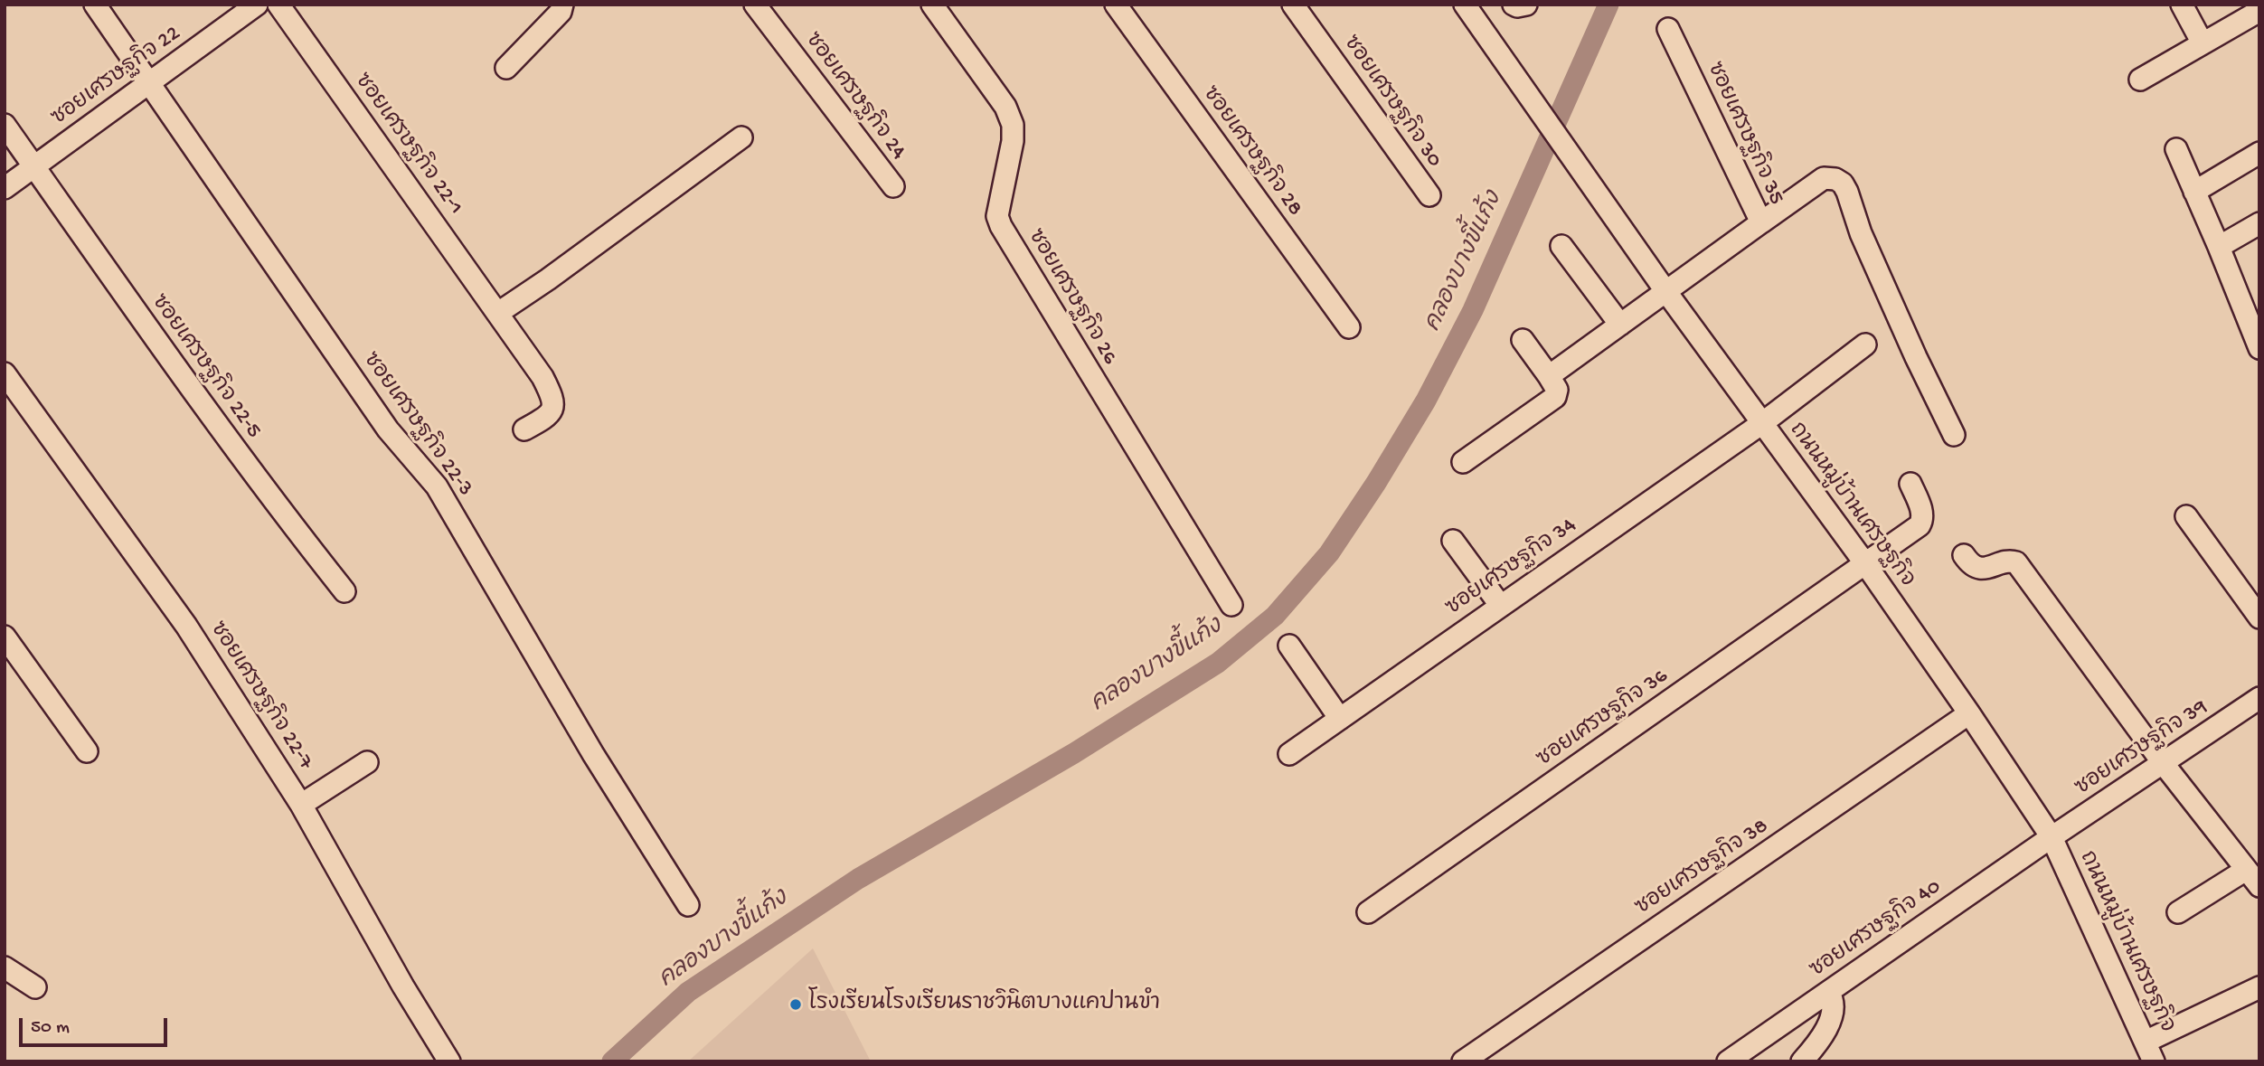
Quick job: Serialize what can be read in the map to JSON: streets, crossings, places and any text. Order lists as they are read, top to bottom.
{
  "streets": {
    "street": [
      "ซอยเศรษฐกิจ 22",
      "ซอยเศรษฐกิจ 24",
      "ซอยเศรษฐกิจ 30",
      "ซอยเศรษฐกิจ 35",
      "ซอยเศรษฐกิจ 22-1",
      "ซอยเศรษฐกิจ 28",
      "ซอยเศรษฐกิจ 26",
      "ซอยเศรษฐกิจ 22-5",
      "ซอยเศรษฐกิจ 22-3",
      "ถนนหมู่บ้านเศรษฐกิจ",
      "ซอยเศรษฐกิจ 34",
      "ซอยเศรษฐกิจ 22-7",
      "ซอยเศรษฐกิจ 36",
      "ซอยเศรษฐกิจ 39",
      "ซอยเศรษฐกิจ 38",
      "ซอยเศรษฐกิจ 40"
    ]
  },
  "crossings": [
    ["ซอยเศรษฐกิจ 22", "ซอยเศรษฐกิจ 22-5"],
    ["ซอยเศรษฐกิจ 22", "ซอยเศรษฐกิจ 22-3"],
    ["ซอยเศรษฐกิจ 35", "ถนนหมู่บ้านเศรษฐกิจ"],
    ["ถนนหมู่บ้านเศรษฐกิจ", "ซอยเศรษฐกิจ 34"],
    ["ถนนหมู่บ้านเศรษฐกิจ", "ซอยเศรษฐกิจ 36"],
    ["ถนนหมู่บ้านเศรษฐกิจ", "ซอยเศรษฐกิจ 39"],
    ["ถนนหมู่บ้านเศรษฐกิจ", "ซอยเศรษฐกิจ 38"],
    ["ถนนหมู่บ้านเศรษฐกิจ", "ซอยเศรษฐกิจ 40"],
    ["ซอยเศรษฐกิจ 39", "ซอยเศรษฐกิจ 40"]
  ],
  "water": ["คลองบางขี้แก้ง"],
  "places": ["โรงเรียนโรงเรียนราชวินิตบางแคปานขำ"],
  "scale_bar": "50 m"
}
